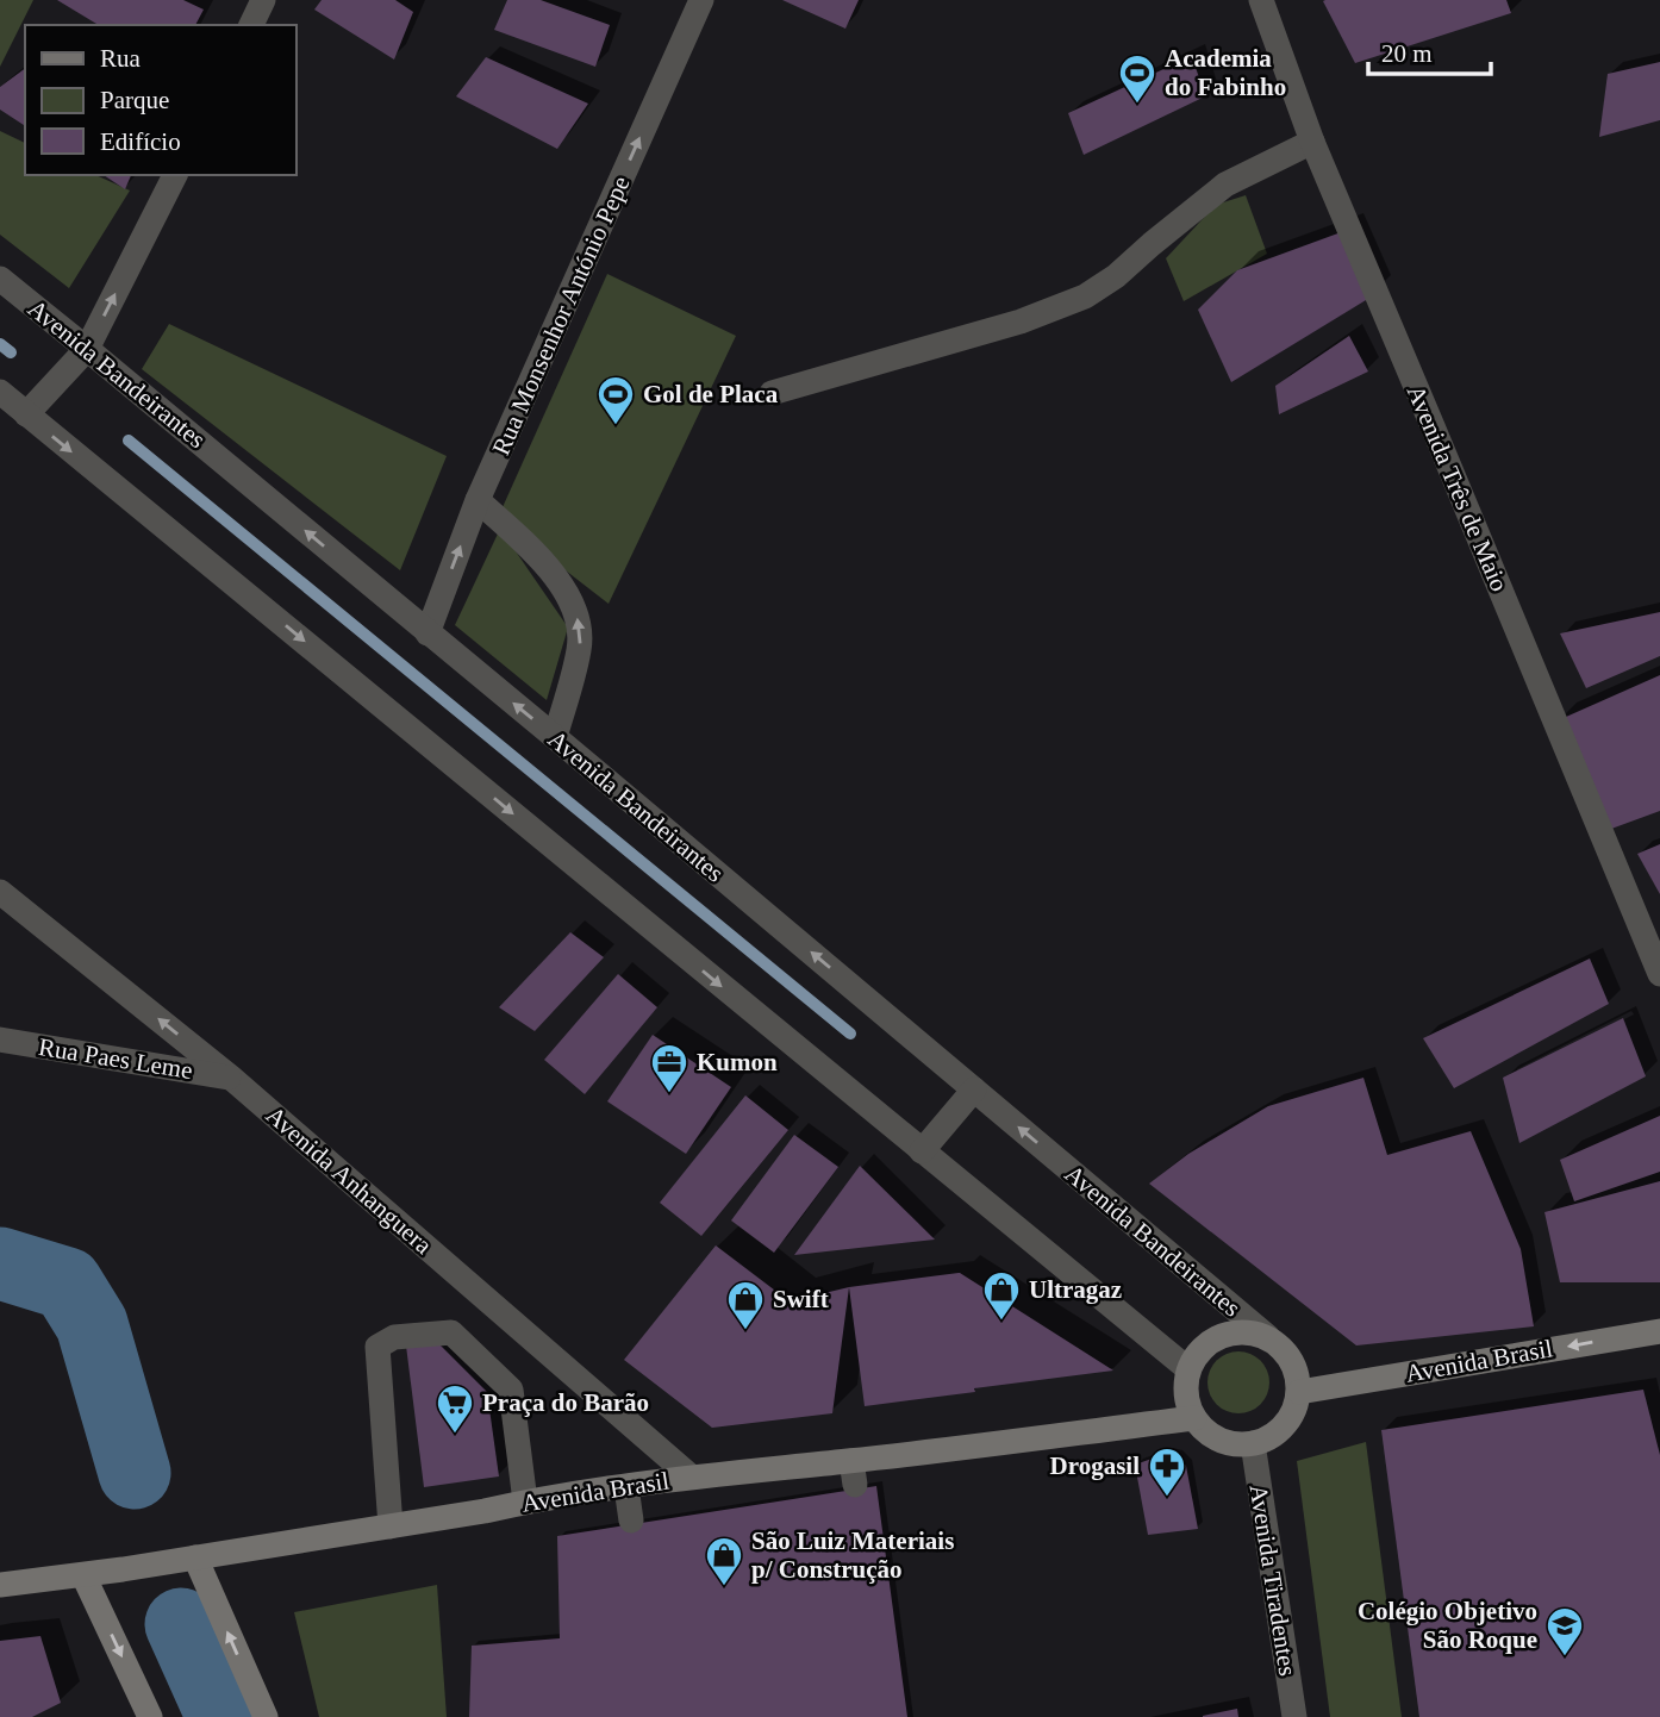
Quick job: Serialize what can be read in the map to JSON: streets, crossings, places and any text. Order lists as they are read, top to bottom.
{
  "streets": {
    "main road": ["Avenida Brasil"],
    "street": [
      "Rua Monsenhor António Pepe",
      "Avenida Bandeirantes",
      "Avenida Três de Maio",
      "Rua Paes Leme",
      "Avenida Anhanguera",
      "Avenida Tiradentes"
    ]
  },
  "crossings": [
    ["Rua Monsenhor António Pepe", "Avenida Bandeirantes"],
    ["Avenida Bandeirantes", "Avenida Brasil"],
    ["Avenida Bandeirantes", "Avenida Tiradentes"],
    ["Rua Paes Leme", "Avenida Anhanguera"],
    ["Avenida Anhanguera", "Avenida Brasil"],
    ["Avenida Brasil", "Avenida Tiradentes"]
  ],
  "one_way": ["Rua Monsenhor António Pepe"],
  "places": {
    "sports": ["Academia do Fabinho", "Gol de Placa"],
    "office": ["Kumon"],
    "shop": ["Ultragaz", "Swift", "São Luiz Materiais p/ Construção"],
    "supermarket": ["Praça do Barão"],
    "pharmacy": ["Drogasil"],
    "school or university": ["Colégio Objetivo São Roque"]
  },
  "legend": ["Rua", "Parque", "Edifício"],
  "scale_bar": "20 m"
}
